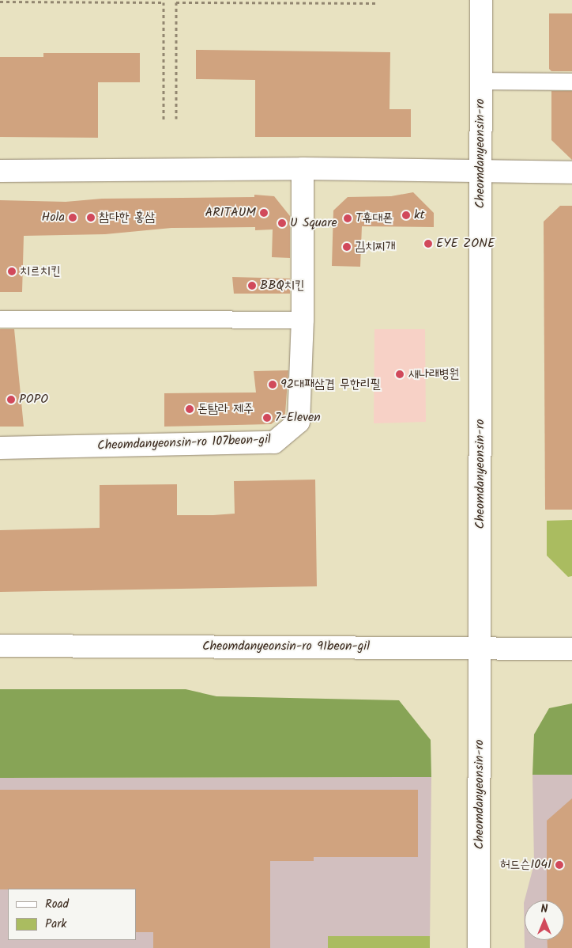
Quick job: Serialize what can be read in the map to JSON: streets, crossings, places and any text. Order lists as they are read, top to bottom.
{
  "streets": {
    "street": ["Cheomdanyeonsin-ro", "Cheomdanyeonsin-ro 107beon-gil", "Cheomdanyeonsin-ro 91beon-gil"]
  },
  "crossings": [
    ["Cheomdanyeonsin-ro", "Cheomdanyeonsin-ro 91beon-gil"]
  ],
  "places": [
    "ARITAUM",
    "kt",
    "Hola",
    "참다한 홍삼",
    "T휴대폰",
    "U Square",
    "EYE ZONE",
    "김치찌개",
    "치르치킨",
    "BBQ치킨",
    "새나래병원",
    "92대패삼겹 무한리필",
    "POPO",
    "돈탐라 제주",
    "7-Eleven",
    "허드슨1041"
  ],
  "legend": ["Road", "Park"],
  "north": "top"
}
